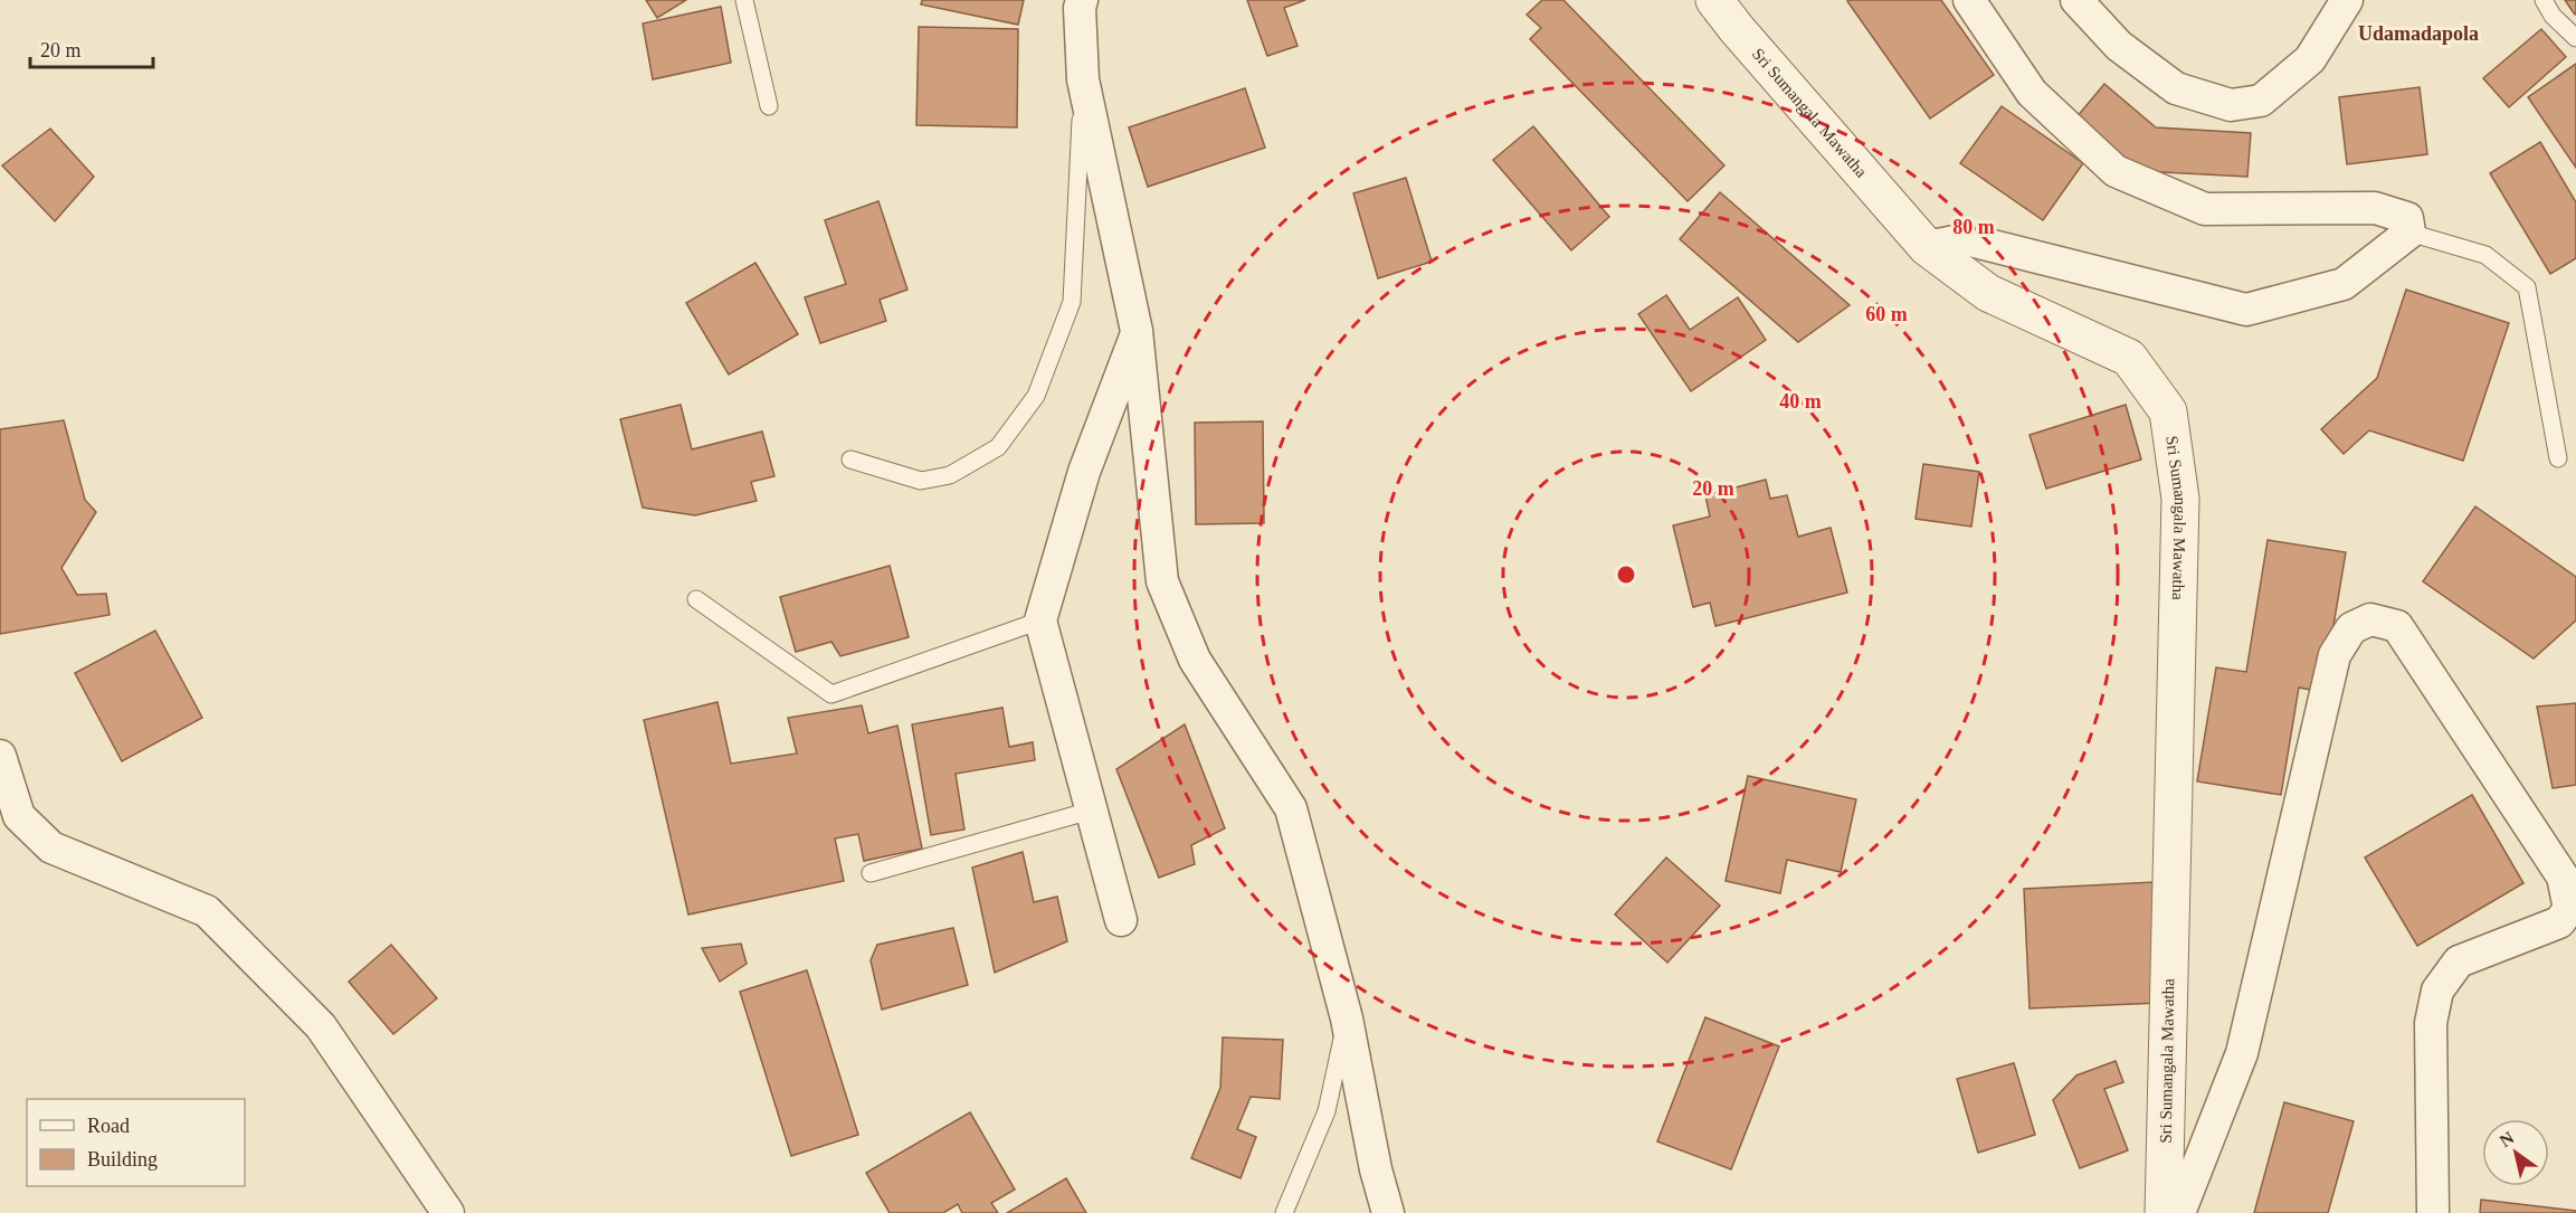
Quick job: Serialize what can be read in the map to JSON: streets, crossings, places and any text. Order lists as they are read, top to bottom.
{
  "streets": {
    "street": ["Sri Sumangala Mawatha"]
  },
  "districts": ["Udamadapola"],
  "legend": ["Road", "Building"],
  "scale_bar": "20 m",
  "north": "top left",
  "rings": [
    "80 m",
    "60 m",
    "40 m",
    "20 m"
  ]
}
